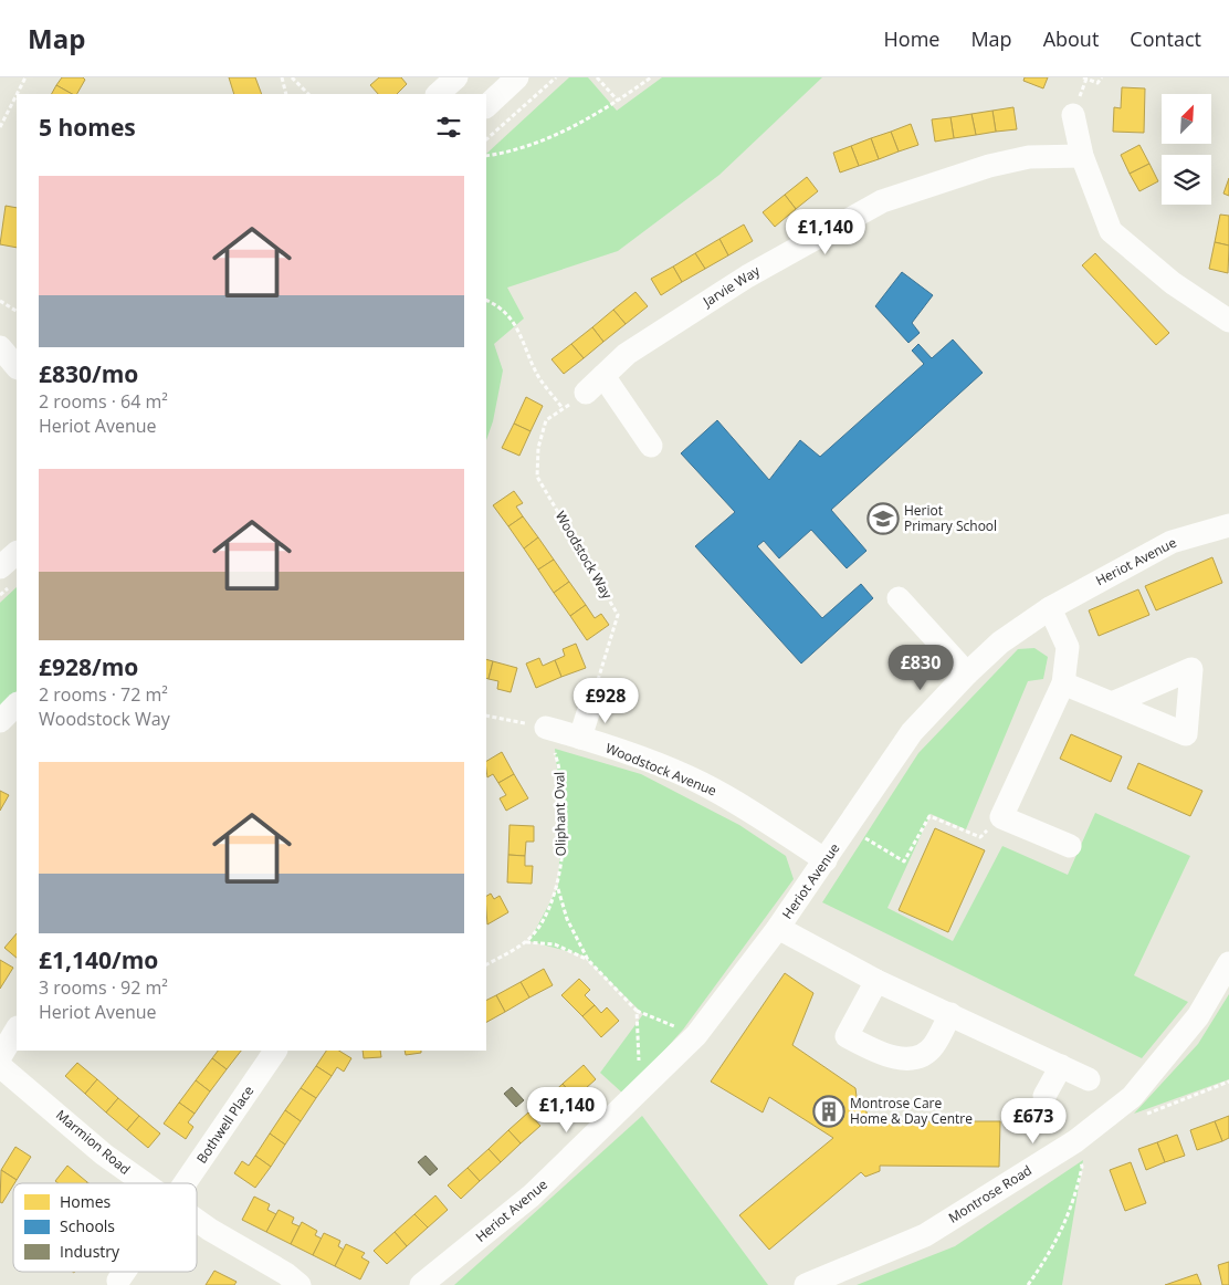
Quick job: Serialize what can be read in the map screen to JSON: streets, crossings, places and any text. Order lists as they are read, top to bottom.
{
  "streets": {
    "street": [
      "Jarvie Way",
      "Heriot Avenue",
      "Woodstock Avenue",
      "Bothwell Place",
      "Marmion Road",
      "Montrose Road"
    ],
    "path": ["Woodstock Way", "Oliphant Oval"]
  },
  "crossings": [
    ["Jarvie Way", "Woodstock Way"],
    ["Heriot Avenue", "Woodstock Avenue"],
    ["Woodstock Avenue", "Oliphant Oval"]
  ],
  "places": {
    "school or university": ["Heriot Primary School"],
    "building": ["Montrose Care Home & Day Centre"]
  },
  "legend": ["Homes", "Schools", "Industry"],
  "north": "top right",
  "page": {
    "header": "Map",
    "nav": [
      "Home",
      "Map",
      "About",
      "Contact"
    ],
    "heading": "5 homes",
    "list": [
      {
        "name": "£830/mo",
        "note": "2 rooms · 64 m² · Heriot Avenue"
      },
      {
        "name": "£928/mo",
        "note": "2 rooms · 72 m² · Woodstock Way"
      },
      {
        "name": "£1,140/mo",
        "note": "3 rooms · 92 m² · Heriot Avenue"
      }
    ],
    "price": [
      "£1,140",
      "£830",
      "£928",
      "£1,140",
      "£673"
    ]
  }
}
